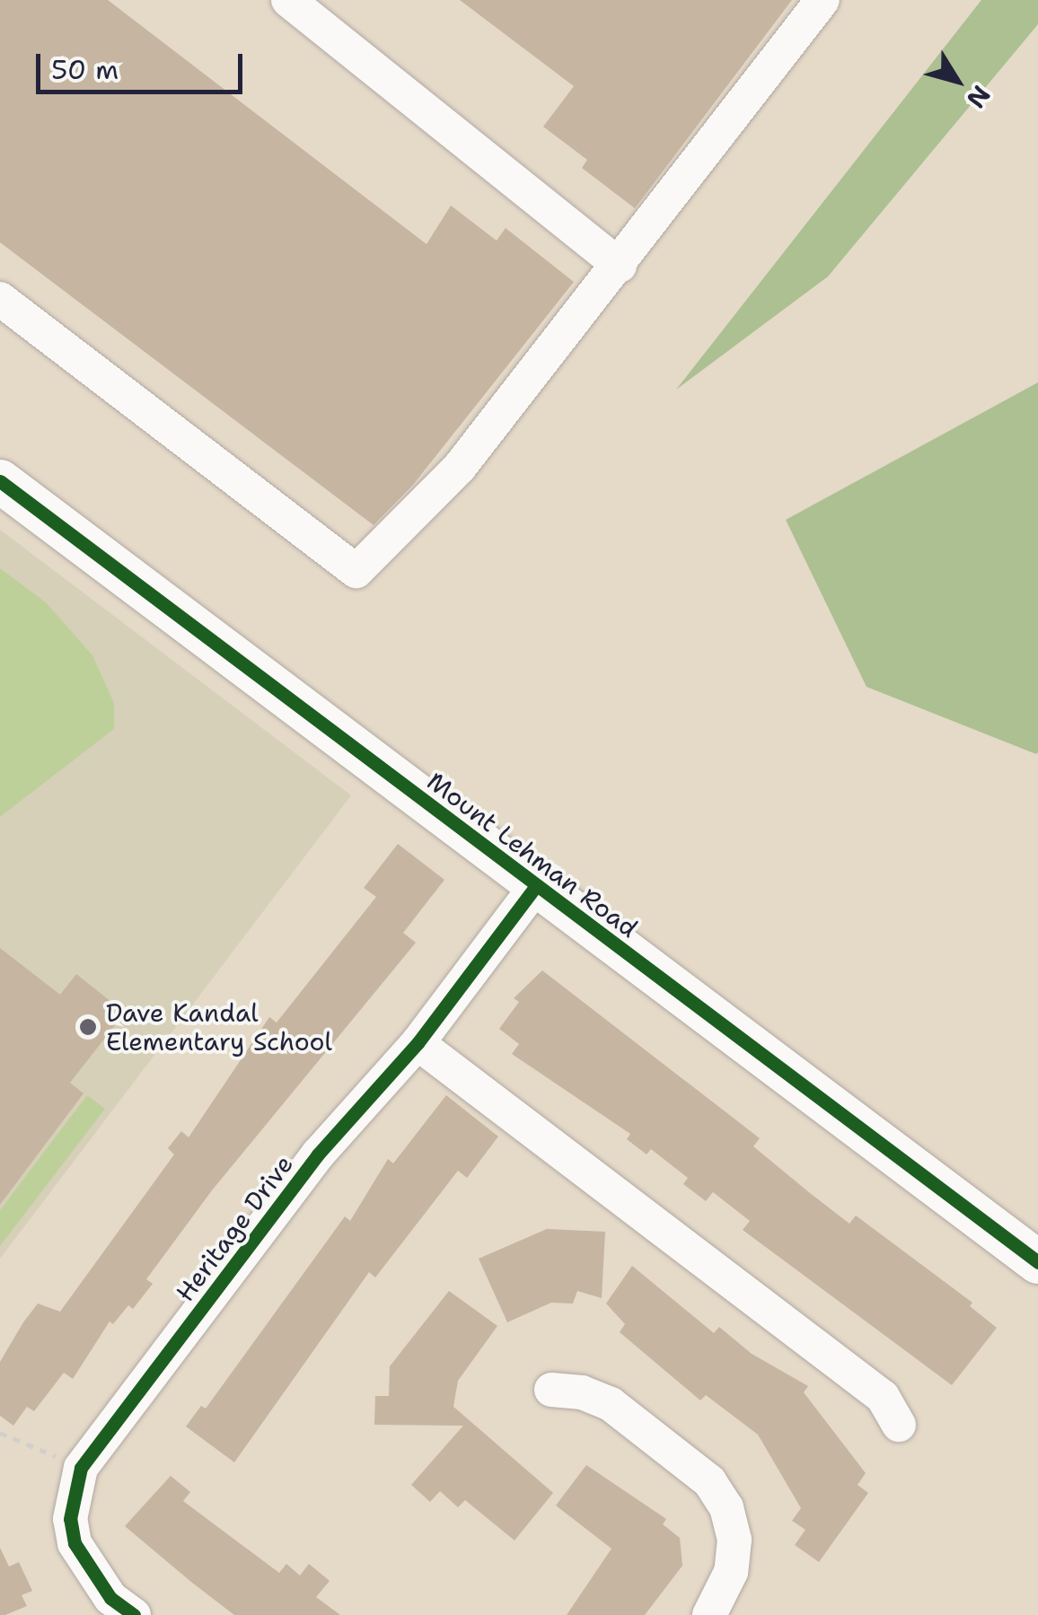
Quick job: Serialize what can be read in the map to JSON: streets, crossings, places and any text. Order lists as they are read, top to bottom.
{
  "streets": {
    "main road": ["Mount Lehman Road"],
    "street": ["Heritage Drive"]
  },
  "crossings": [
    ["Mount Lehman Road", "Heritage Drive"]
  ],
  "places": ["Dave Kandal Elementary School"],
  "scale_bar": "50 m",
  "north": "bottom right"
}
